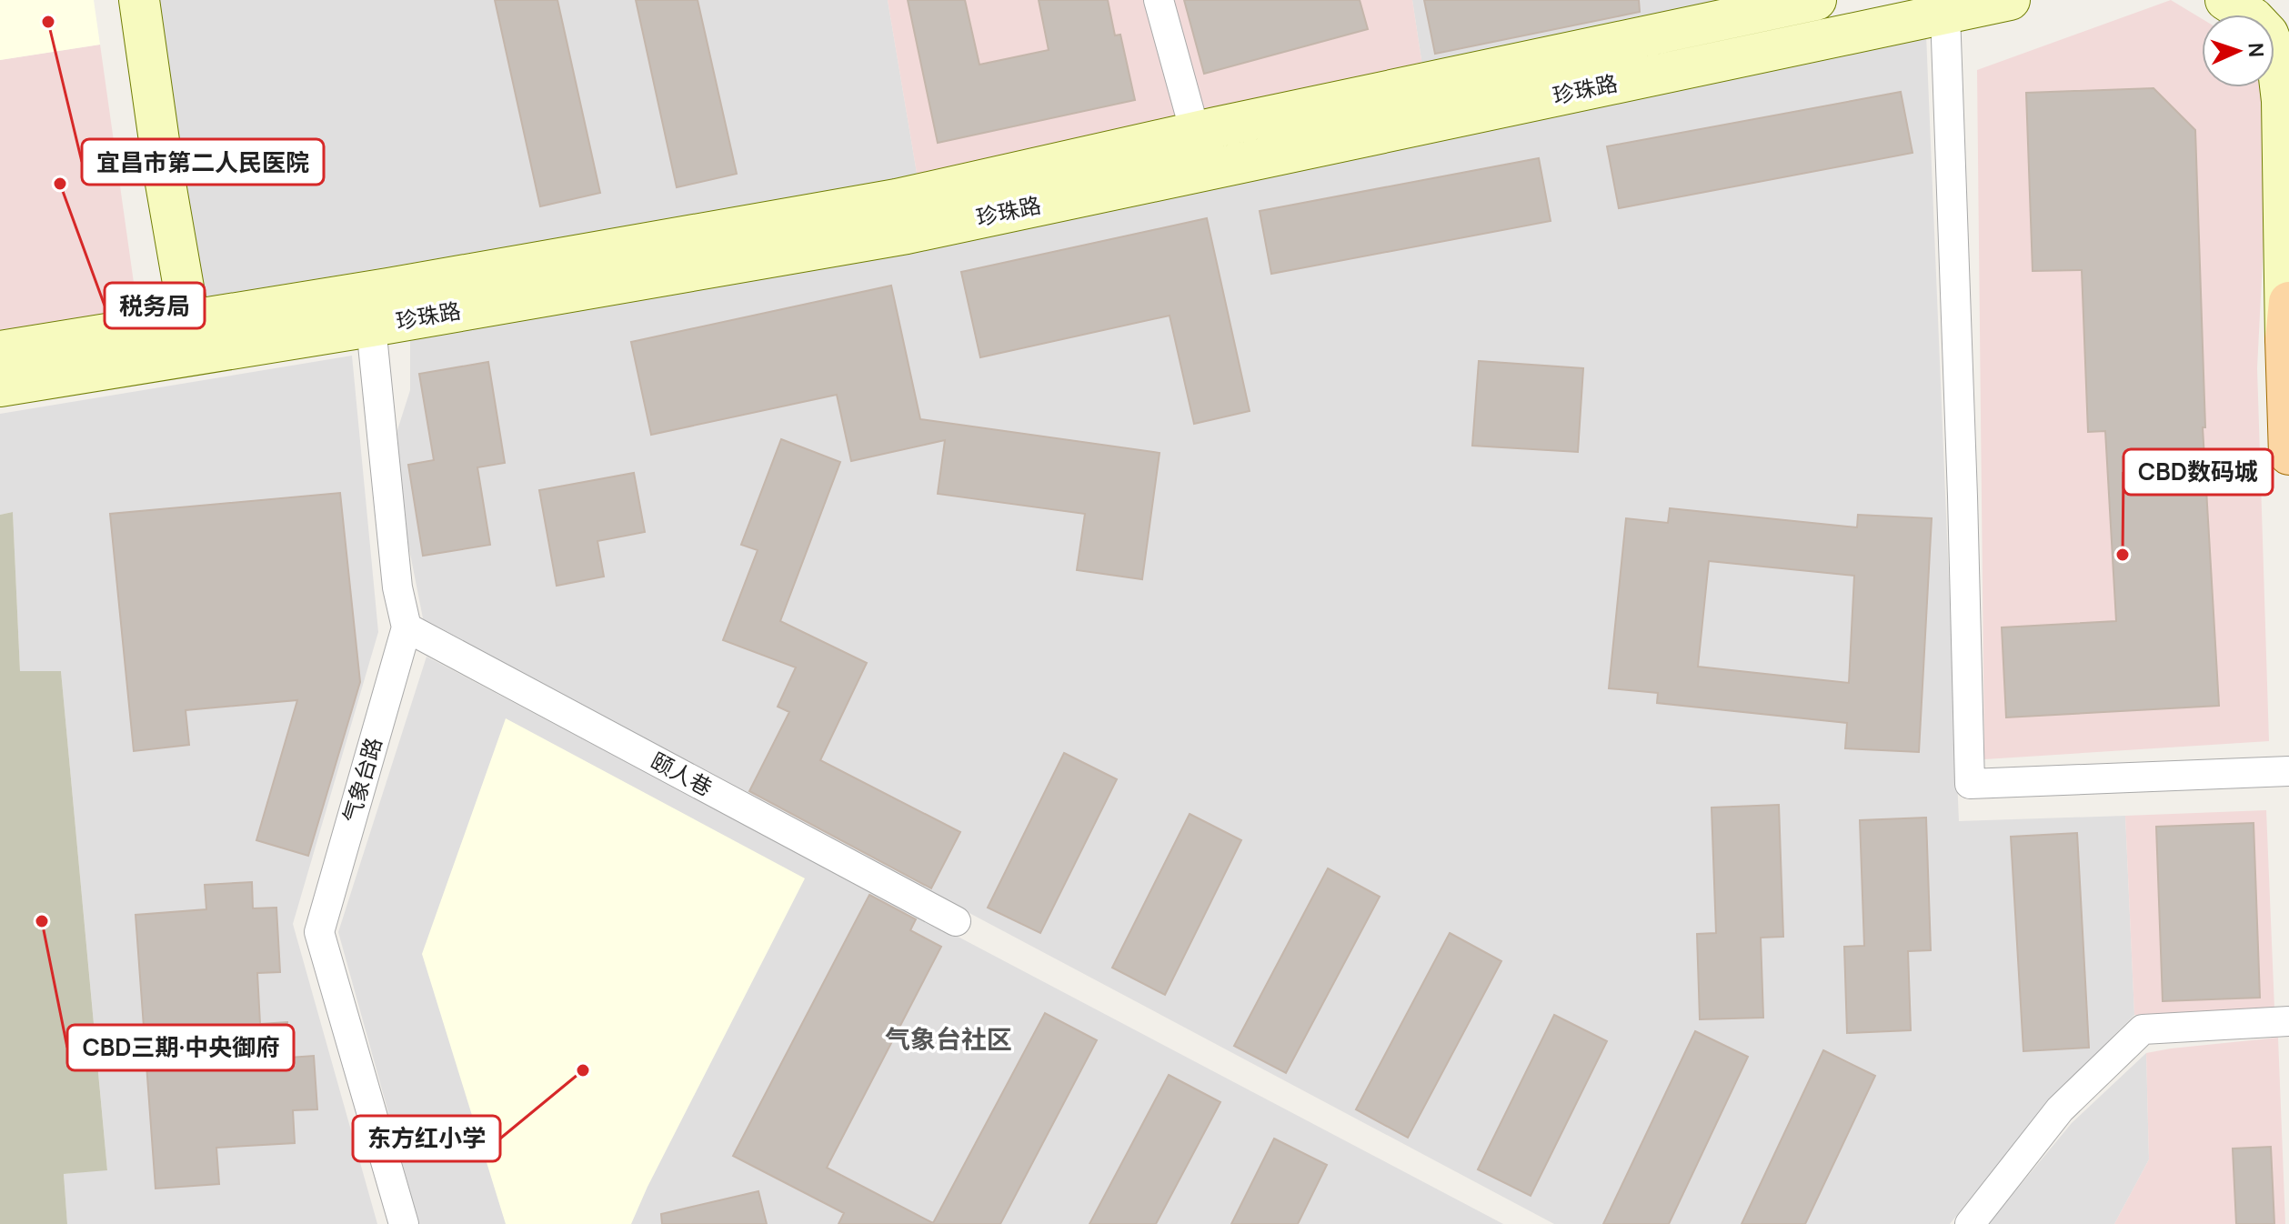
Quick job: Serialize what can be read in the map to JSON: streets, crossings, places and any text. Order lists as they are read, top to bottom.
{
  "streets": {
    "main road": ["珍珠路"],
    "street": ["颐人巷", "气象台路"]
  },
  "crossings": [
    ["珍珠路", "气象台路"],
    ["颐人巷", "气象台路"]
  ],
  "districts": ["气象台社区"],
  "places": [
    "宜昌市第二人民医院",
    "税务局",
    "CBD数码城",
    "CBD三期·中央御府",
    "东方红小学"
  ],
  "north": "right"
}
